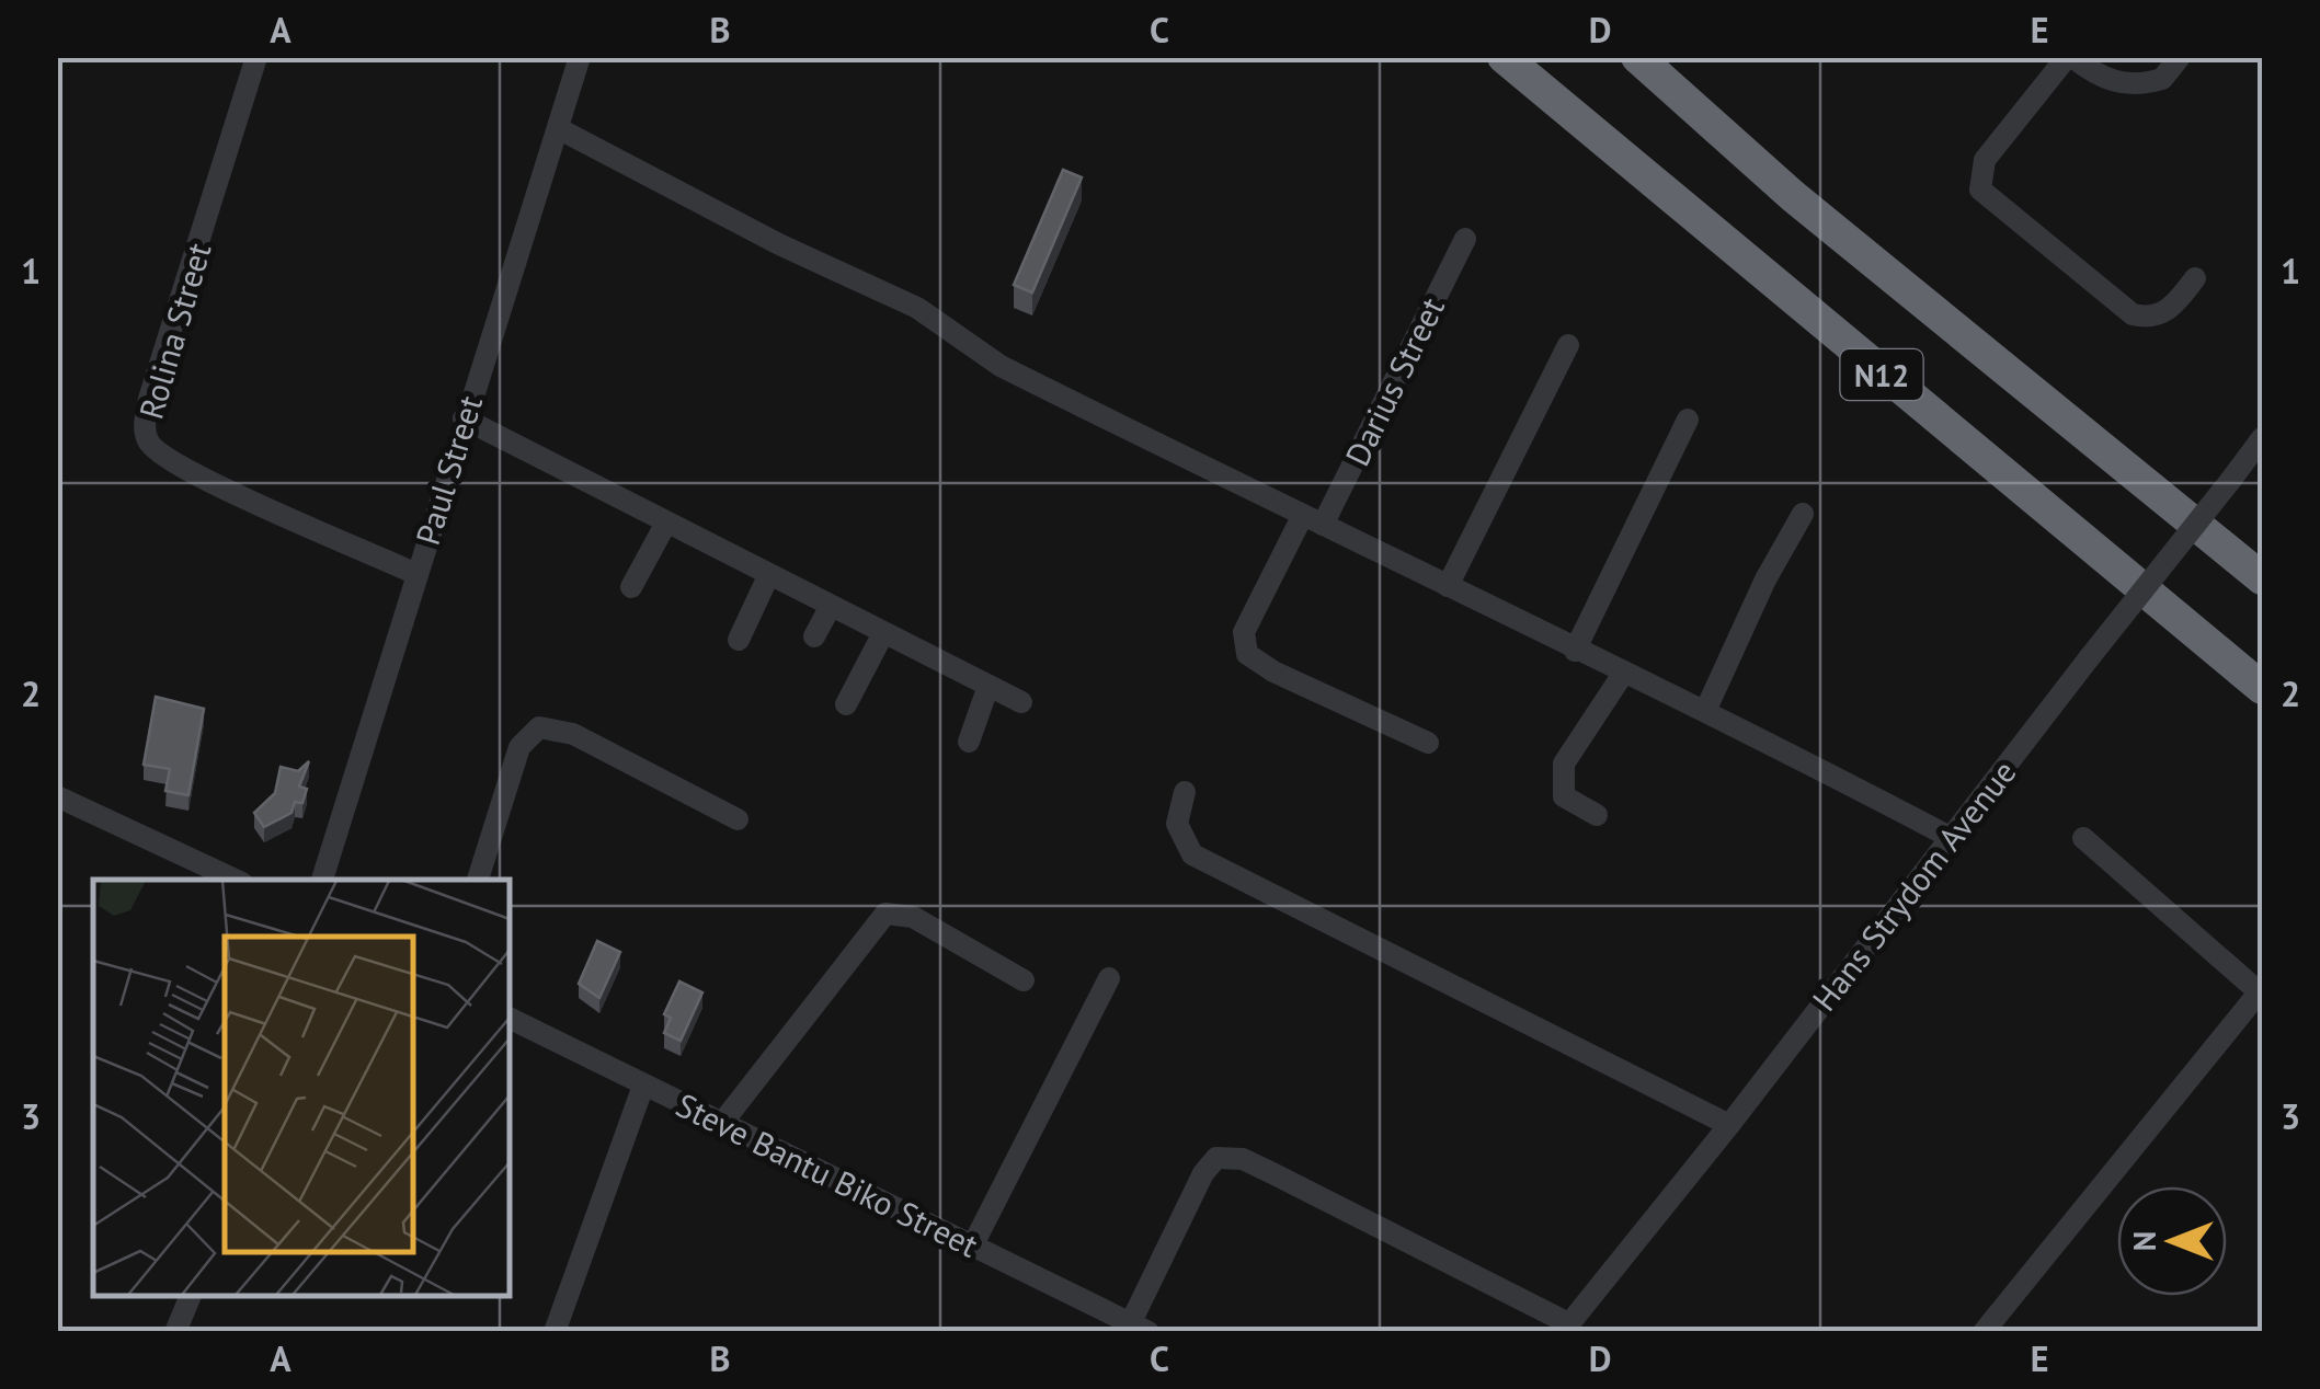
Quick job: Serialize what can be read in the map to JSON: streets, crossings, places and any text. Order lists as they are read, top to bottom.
{
  "streets": {
    "highway": ["N12"],
    "street": [
      "Rolina Street",
      "Darius Street",
      "Paul Street",
      "Hans Strydom Avenue",
      "Steve Bantu Biko Street"
    ]
  },
  "crossings": [
    ["Rolina Street", "Paul Street"]
  ],
  "north": "left",
  "grid": {
    "columns": [
      "A",
      "B",
      "C",
      "D",
      "E"
    ],
    "rows": ["1", "2", "3"]
  }
}
